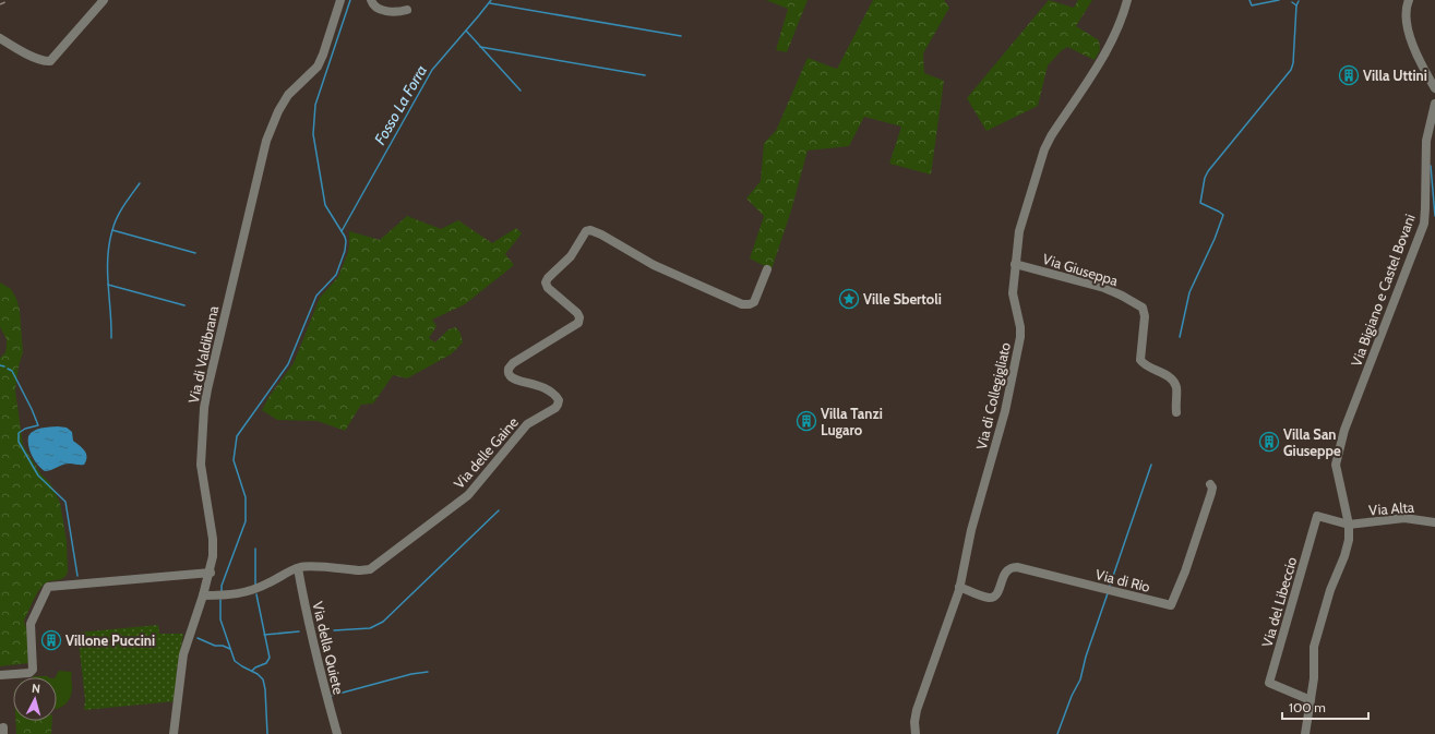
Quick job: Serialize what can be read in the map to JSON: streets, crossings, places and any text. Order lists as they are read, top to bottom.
{
  "streets": {
    "street": [
      "Via Giuseppa",
      "Via Bigiano e Castel Bovani",
      "Via di Valdibrana",
      "Via di Collegigliato",
      "Via delle Gaine",
      "Via Alta",
      "Via di Rio",
      "Via del Libeccio",
      "Via della Quiete"
    ]
  },
  "crossings": [
    ["Via Giuseppa", "Via di Collegigliato"],
    ["Via Bigiano e Castel Bovani", "Via Alta"],
    ["Via Bigiano e Castel Bovani", "Via del Libeccio"],
    ["Via di Valdibrana", "Via delle Gaine"],
    ["Via di Collegigliato", "Via di Rio"],
    ["Via delle Gaine", "Via della Quiete"],
    ["Via Alta", "Via del Libeccio"]
  ],
  "water": ["Fosso La Forra"],
  "places": {
    "building": [
      "Villa Uttini",
      "Villa Tanzi Lugaro",
      "Villa San Giuseppe",
      "Villone Puccini"
    ],
    "place": ["Ville Sbertoli"]
  },
  "scale_bar": "100 m",
  "north": "top"
}
